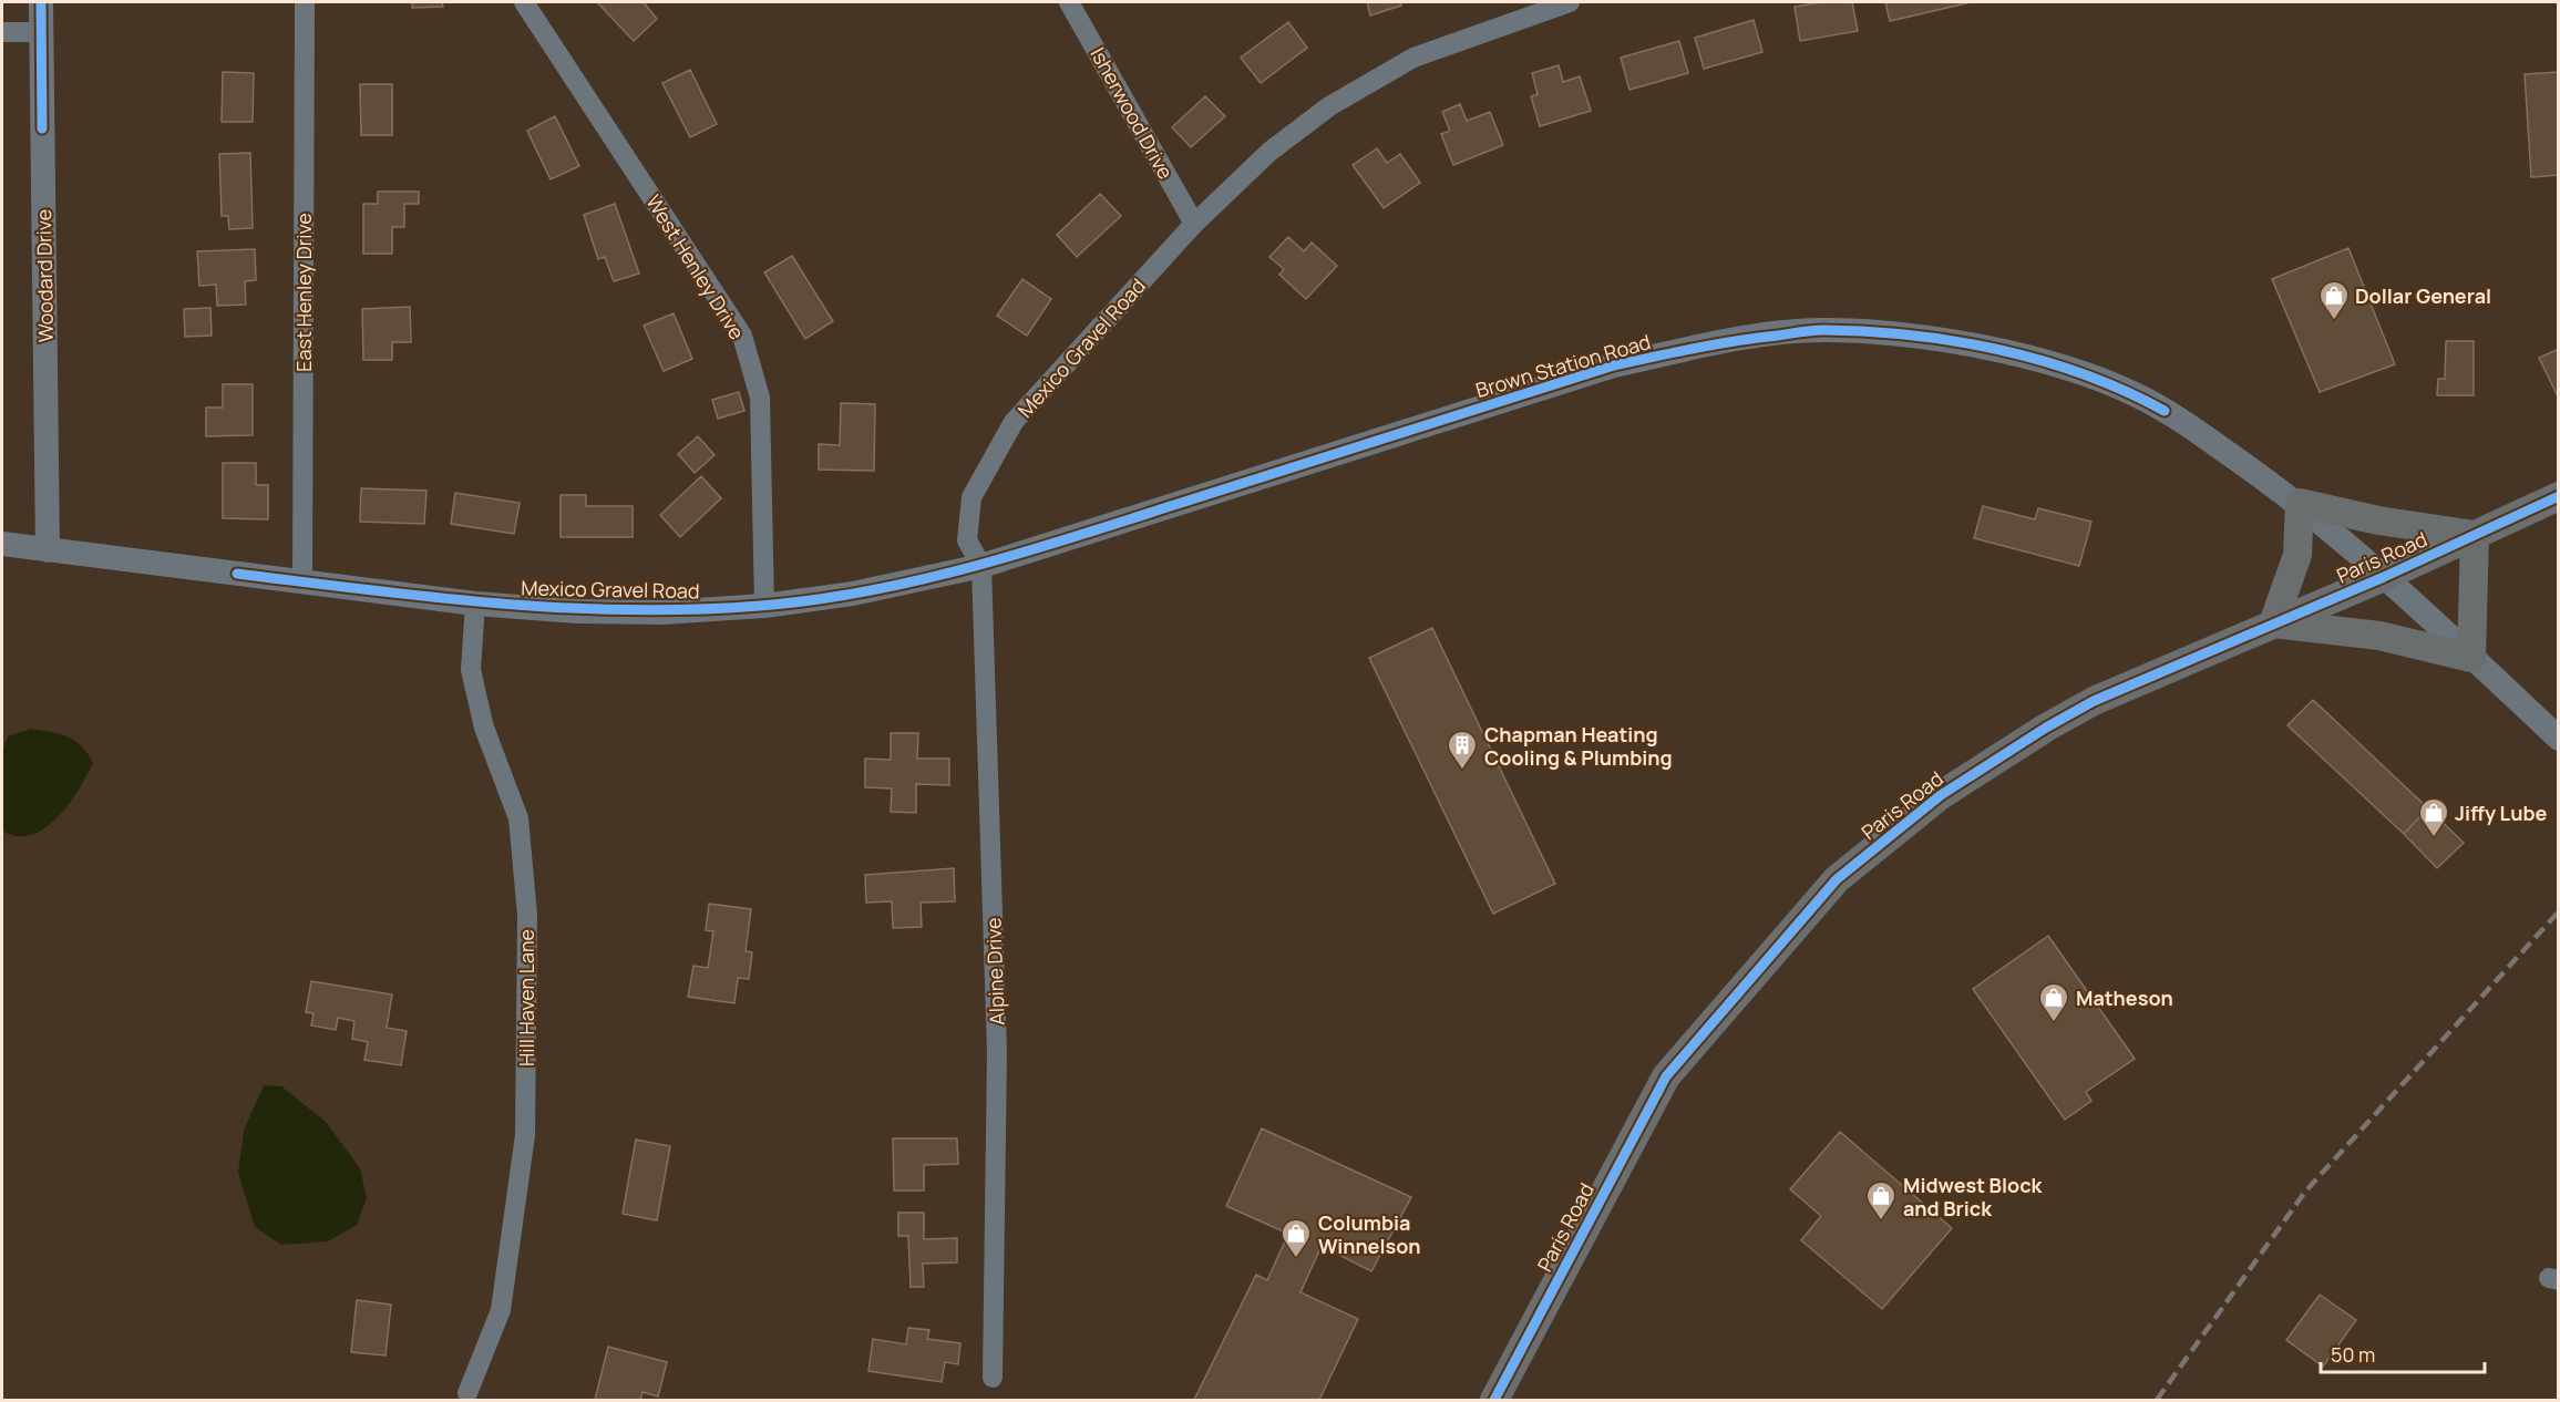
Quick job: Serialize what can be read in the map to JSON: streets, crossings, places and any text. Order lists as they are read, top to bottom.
{
  "streets": {
    "main road": ["Paris Road"],
    "street": [
      "Isherwood Drive",
      "West Henley Drive",
      "Woodard Drive",
      "East Henley Drive",
      "Mexico Gravel Road",
      "Brown Station Road",
      "Alpine Drive",
      "Hill Haven Lane"
    ]
  },
  "crossings": [
    ["Isherwood Drive", "Mexico Gravel Road"],
    ["West Henley Drive", "Mexico Gravel Road"],
    ["Woodard Drive", "Mexico Gravel Road"],
    ["East Henley Drive", "Mexico Gravel Road"],
    ["Mexico Gravel Road", "Brown Station Road"],
    ["Mexico Gravel Road", "Alpine Drive"],
    ["Mexico Gravel Road", "Hill Haven Lane"],
    ["Brown Station Road", "Paris Road"],
    ["Brown Station Road", "Alpine Drive"]
  ],
  "places": {
    "shop": [
      "Dollar General",
      "Jiffy Lube",
      "Matheson",
      "Midwest Block and Brick",
      "Columbia Winnelson"
    ],
    "building": ["Chapman Heating Cooling & Plumbing"]
  },
  "scale_bar": "50 m"
}
